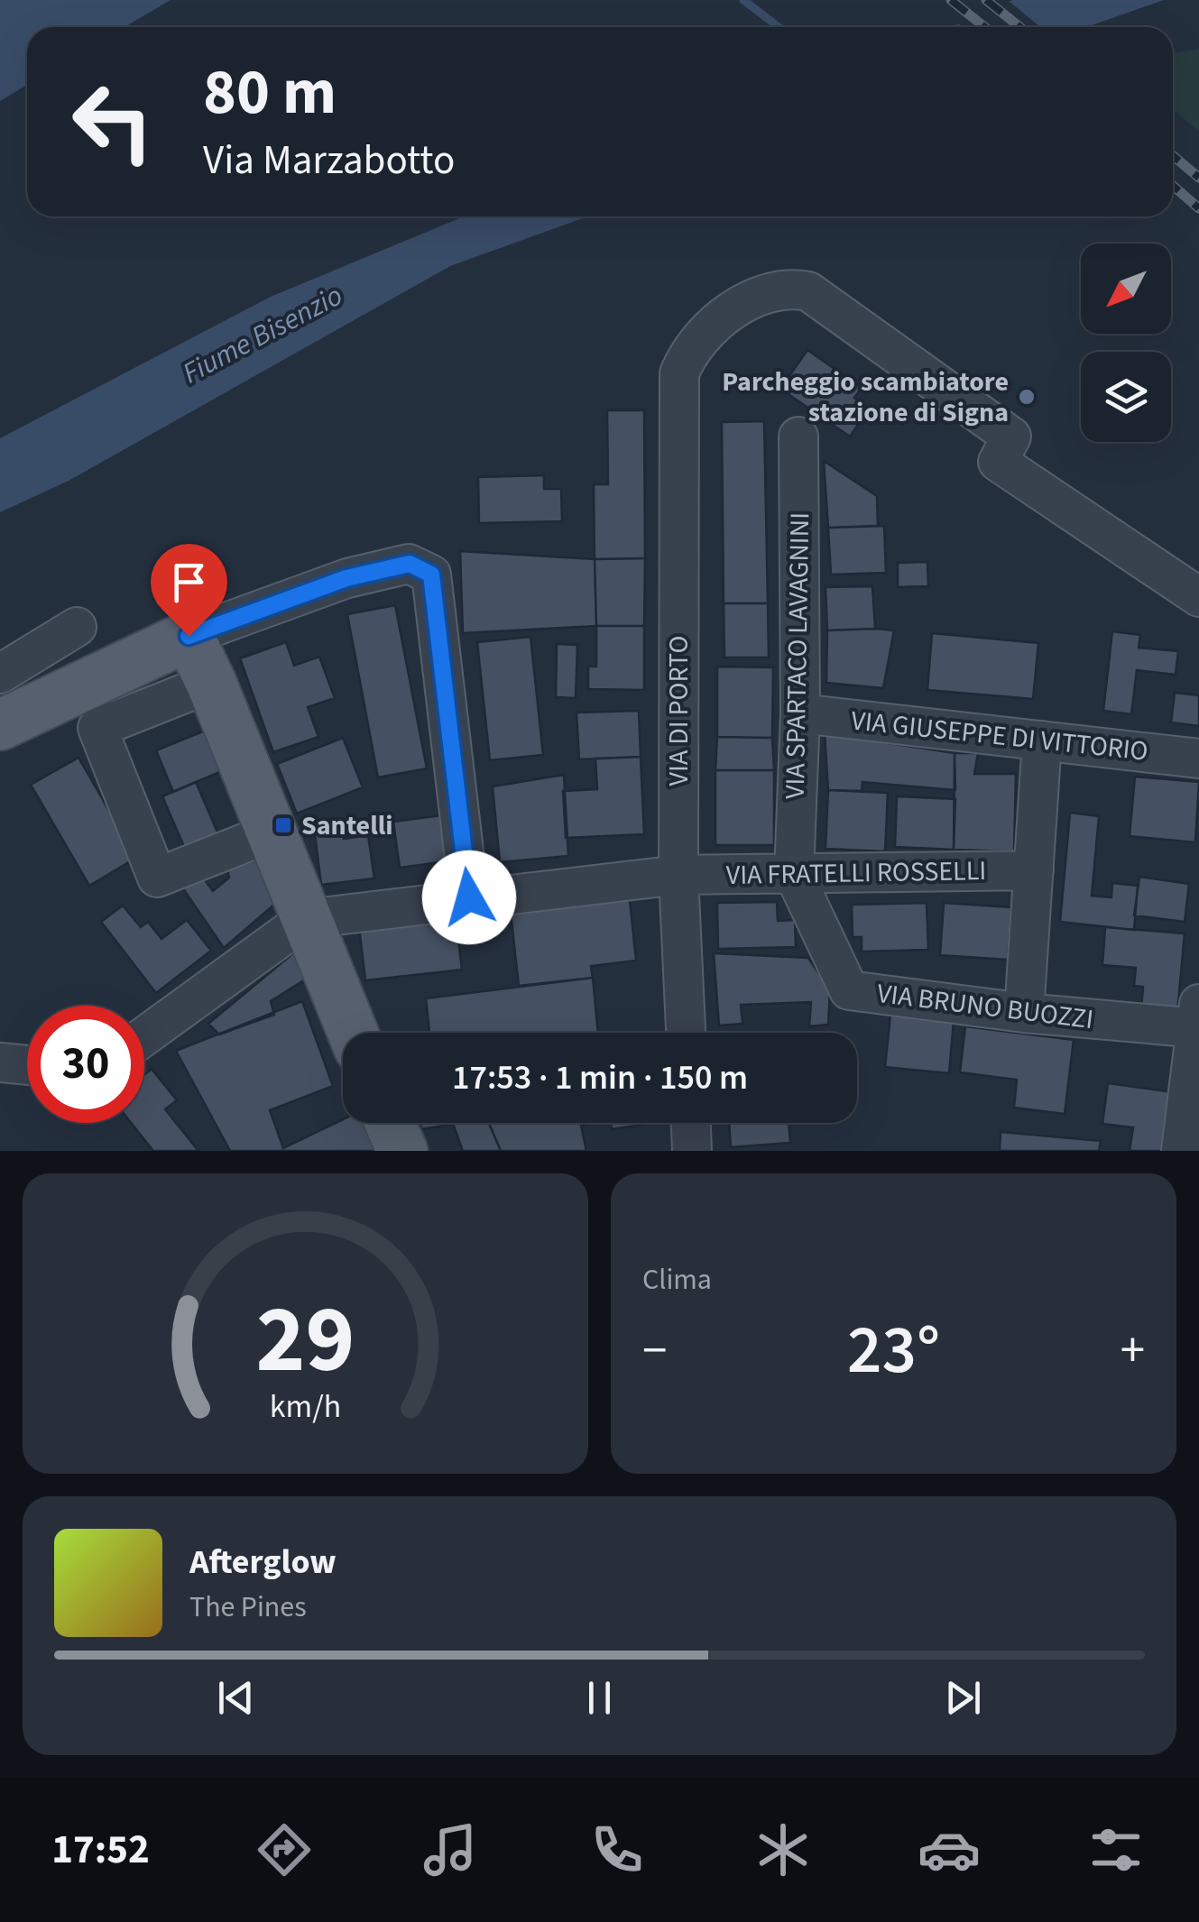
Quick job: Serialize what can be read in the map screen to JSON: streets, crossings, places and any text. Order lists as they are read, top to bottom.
{
  "streets": {
    "street": [
      "VIA SPARTACO LAVAGNINI",
      "VIA DI PORTO",
      "VIA GIUSEPPE DI VITTORIO",
      "VIA FRATELLI ROSSELLI",
      "VIA BRUNO BUOZZI"
    ]
  },
  "crossings": [
    ["VIA SPARTACO LAVAGNINI", "VIA GIUSEPPE DI VITTORIO"],
    ["VIA SPARTACO LAVAGNINI", "VIA FRATELLI ROSSELLI"],
    ["VIA SPARTACO LAVAGNINI", "VIA BRUNO BUOZZI"],
    ["VIA DI PORTO", "VIA FRATELLI ROSSELLI"],
    ["VIA FRATELLI ROSSELLI", "VIA BRUNO BUOZZI"]
  ],
  "water": ["Fiume Bisenzio"],
  "places": {
    "other": ["Parcheggio scambiatore stazione di Signa"],
    "transit": ["Santelli"]
  },
  "north": "bottom left",
  "page": {
    "turn": ["80 m", "Via Marzabotto"],
    "limit": "30",
    "trip": "17:53 · 1 min · 150 m",
    "tile": "Clima",
    "heat": ["−", "23°", "+"],
    "song": ["Afterglow", "The Pines"],
    "tabs": "17:52",
    "gauge": ["29", "km/h"]
  }
}
